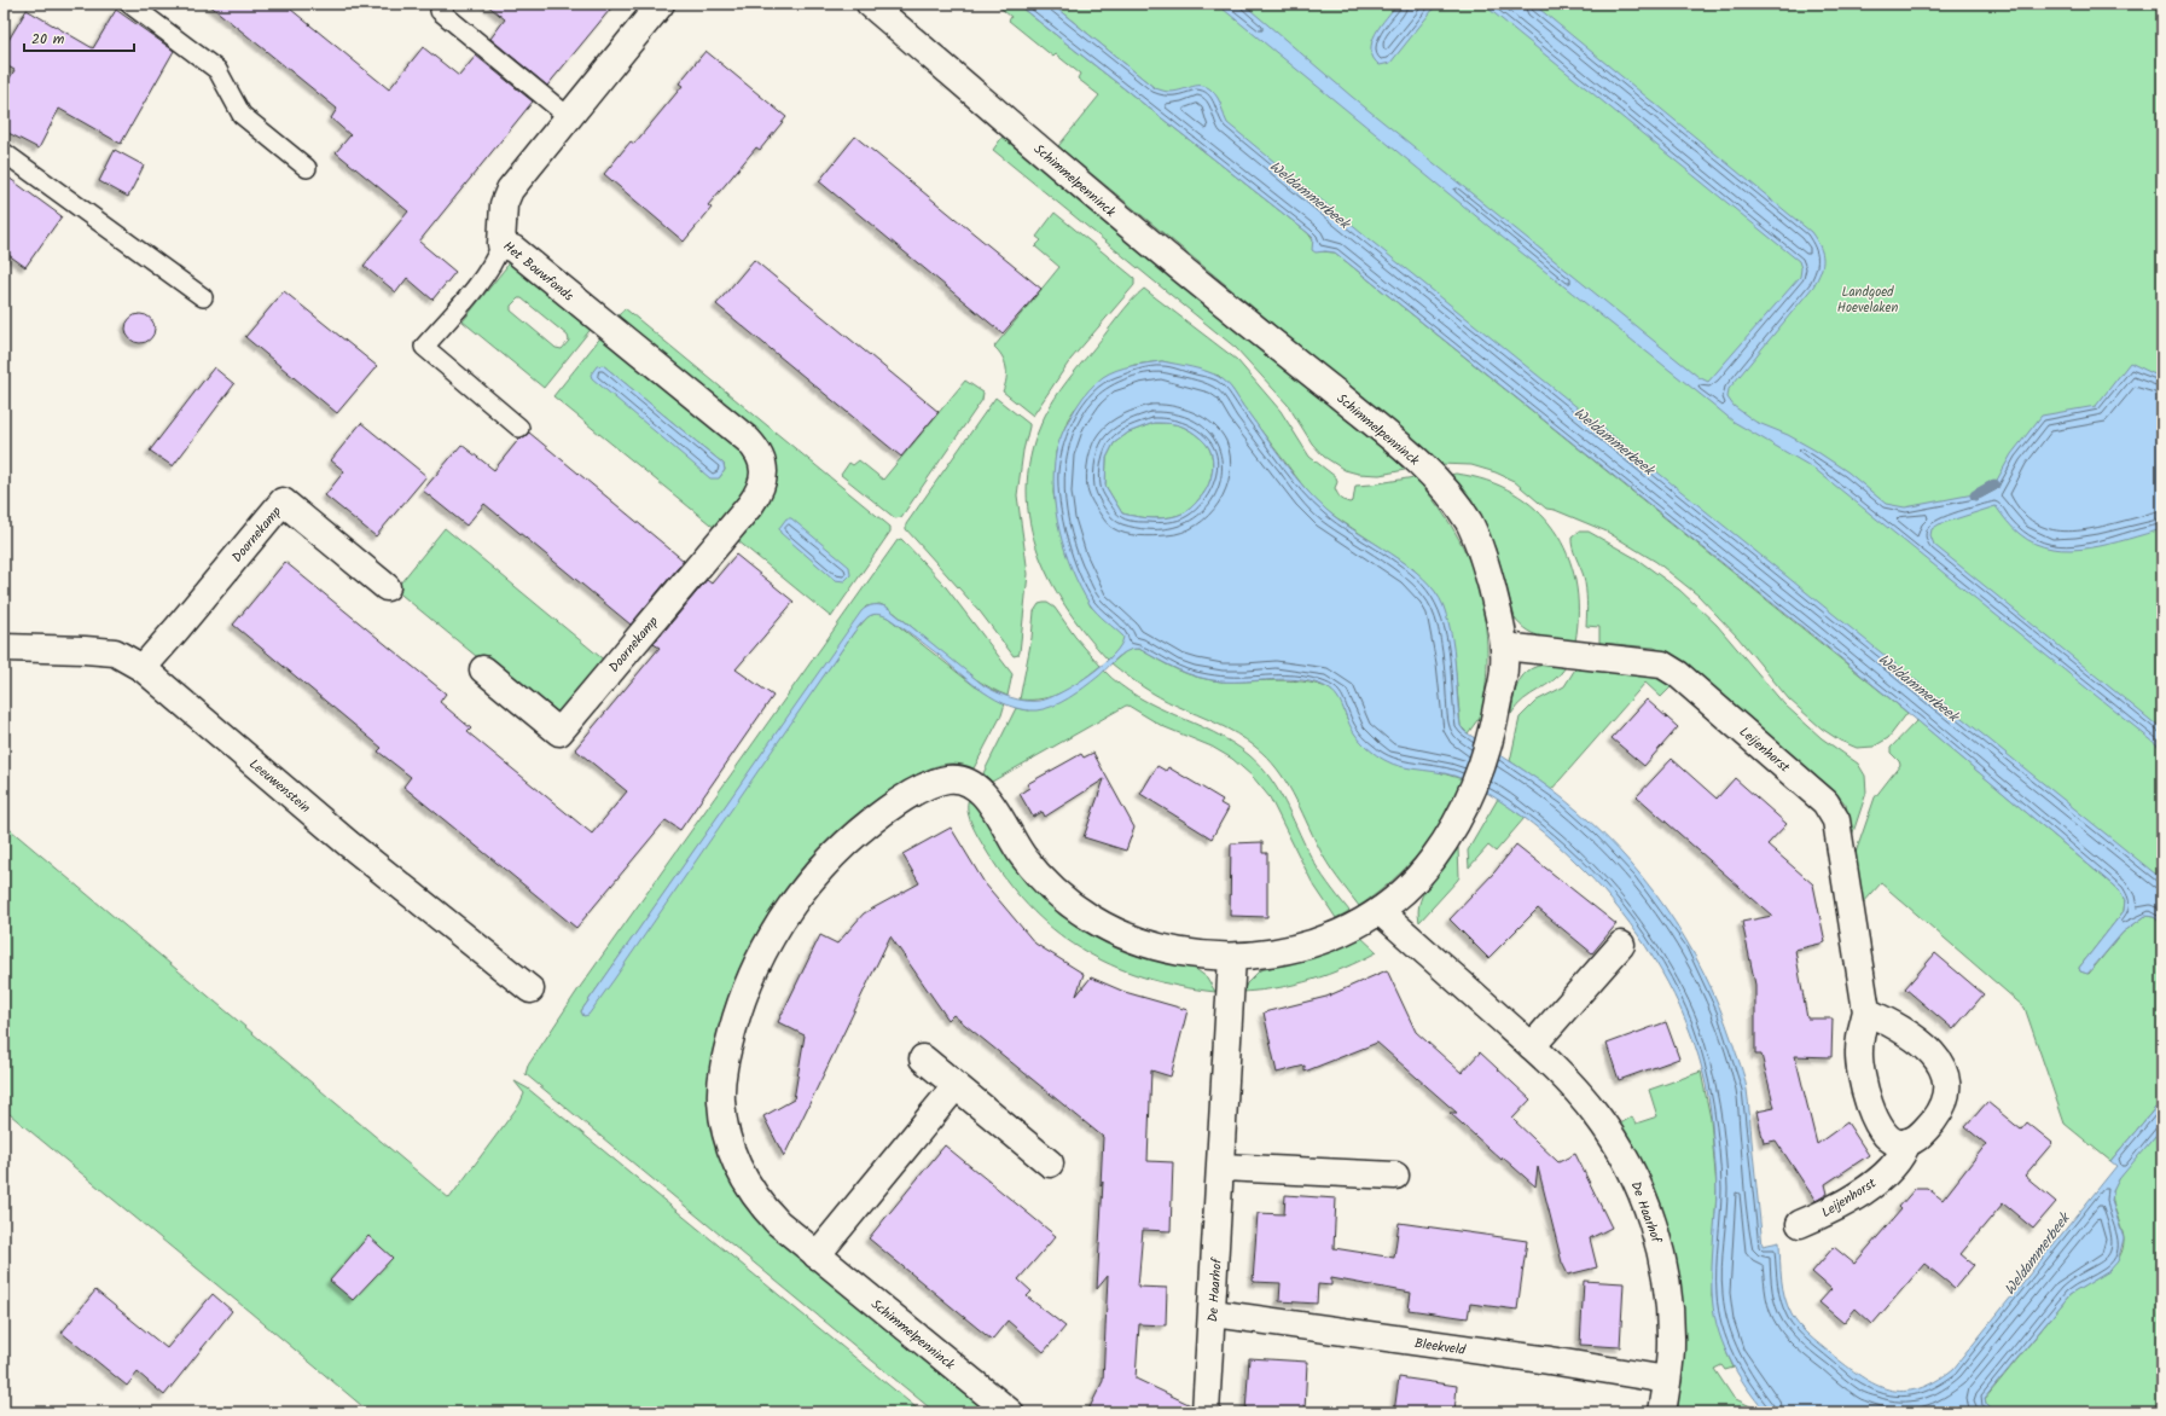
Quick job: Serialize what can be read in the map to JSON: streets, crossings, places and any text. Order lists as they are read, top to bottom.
{
  "streets": {
    "street": [
      "Schimmelpenninck",
      "Het Bouwfonds",
      "Doornekamp",
      "Leijenhorst",
      "Leeuwenstein",
      "De Haarhof",
      "Bleekveld"
    ]
  },
  "crossings": [
    ["Schimmelpenninck", "Leijenhorst"],
    ["Schimmelpenninck", "De Haarhof"],
    ["Het Bouwfonds", "Doornekamp"],
    ["Doornekamp", "Leeuwenstein"],
    ["De Haarhof", "Bleekveld"]
  ],
  "water": ["Weldammerbeek"],
  "parks": ["Landgoed Hoevelaken"],
  "scale_bar": "20 m"
}
